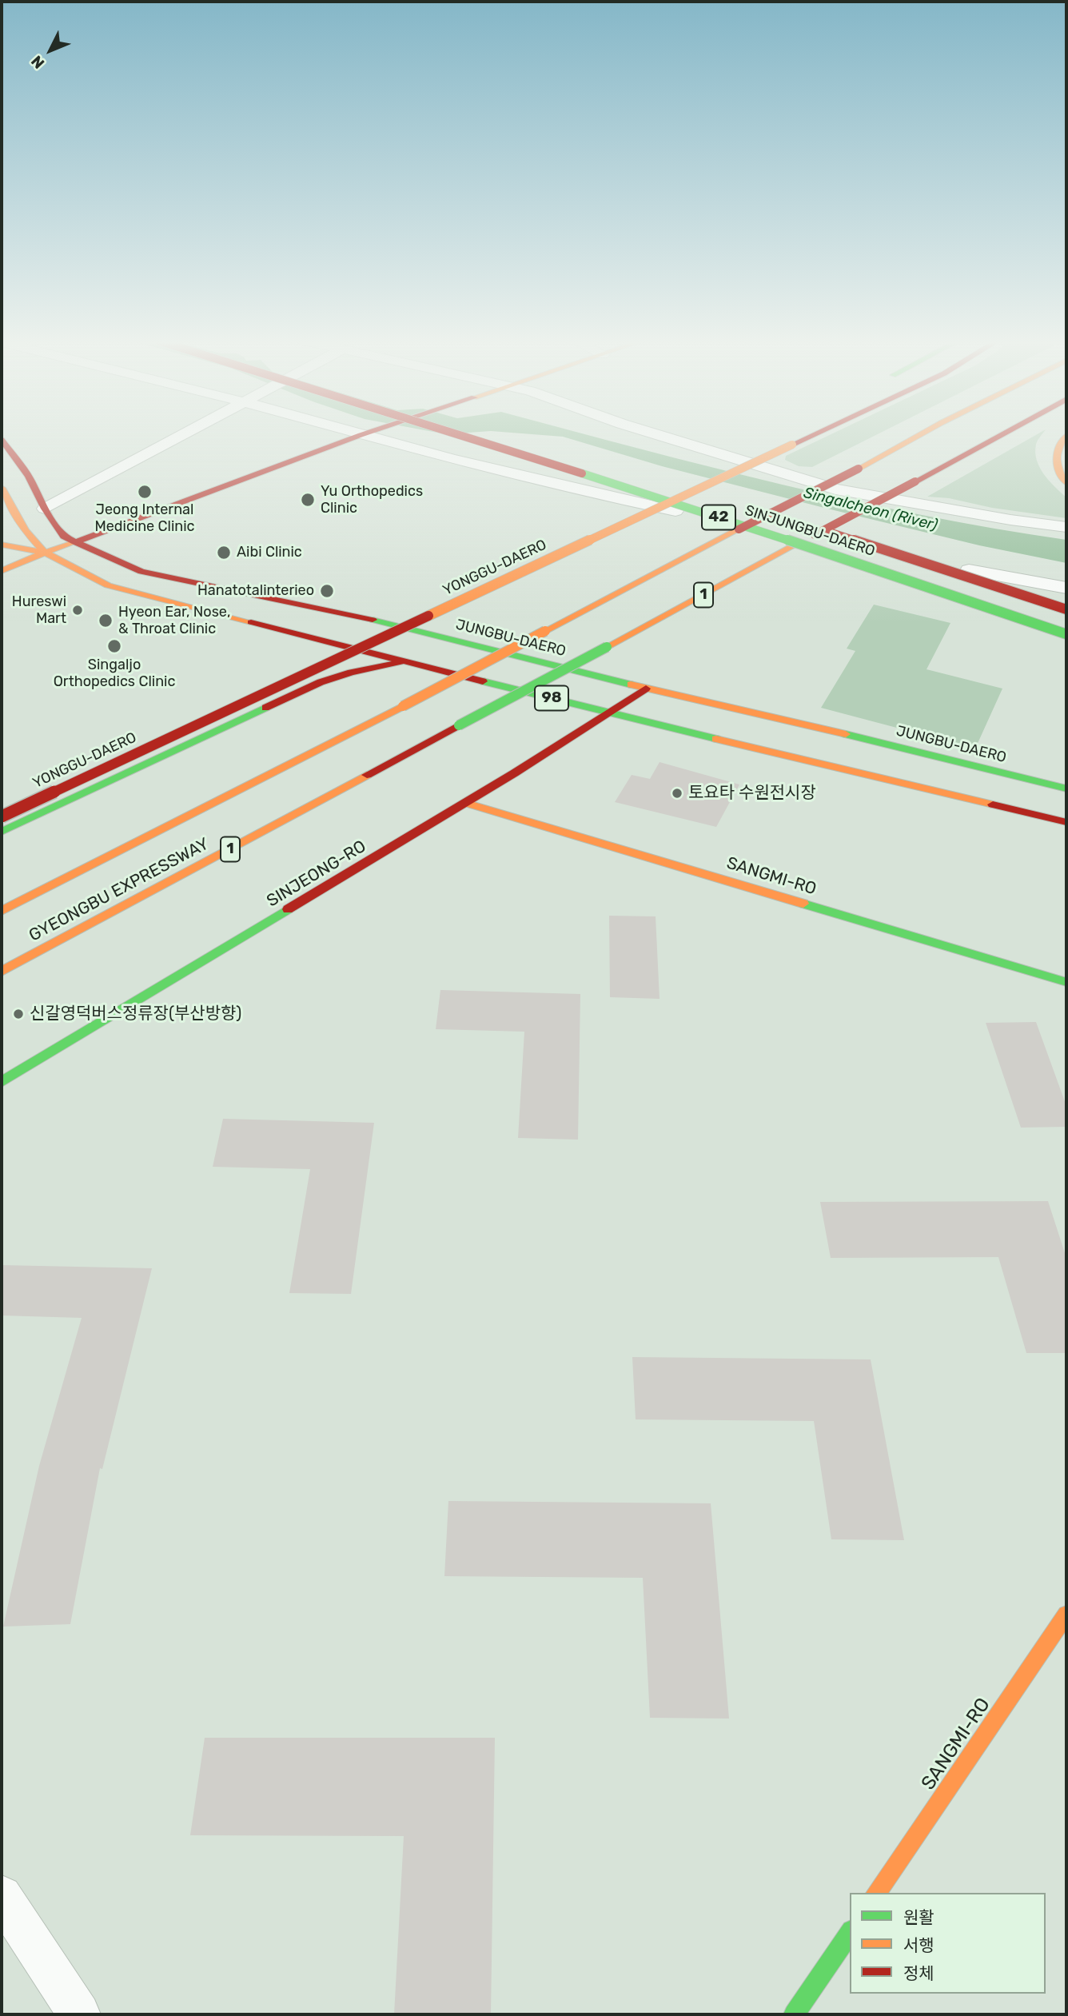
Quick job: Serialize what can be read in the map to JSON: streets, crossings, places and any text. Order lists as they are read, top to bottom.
{
  "streets": {
    "main road": [
      "42",
      "SINJUNGBU-DAERO",
      "YONGGU-DAERO",
      "1",
      "JUNGBU-DAERO",
      "98",
      "SINJEONG-RO",
      "SANGMI-RO",
      "GYEONGBU EXPRESSWAY"
    ]
  },
  "crossings": [
    ["JUNGBU-DAERO", "SINJEONG-RO"],
    ["98", "SINJEONG-RO"],
    ["SINJEONG-RO", "SANGMI-RO"]
  ],
  "water": ["Singalcheon (River)"],
  "places": [
    "Jeong Internal Medicine Clinic",
    "Yu Orthopedics Clinic",
    "Aibi Clinic",
    "Hanatotalinterieo",
    "Hureswi Mart",
    "Hyeon Ear, Nose, & Throat Clinic",
    "Singaljo Orthopedics Clinic",
    "토요타 수원전시장",
    "신갈영덕버스정류장(부산방향)"
  ],
  "legend": ["원활", "서행", "정체"],
  "north": "bottom left"
}
